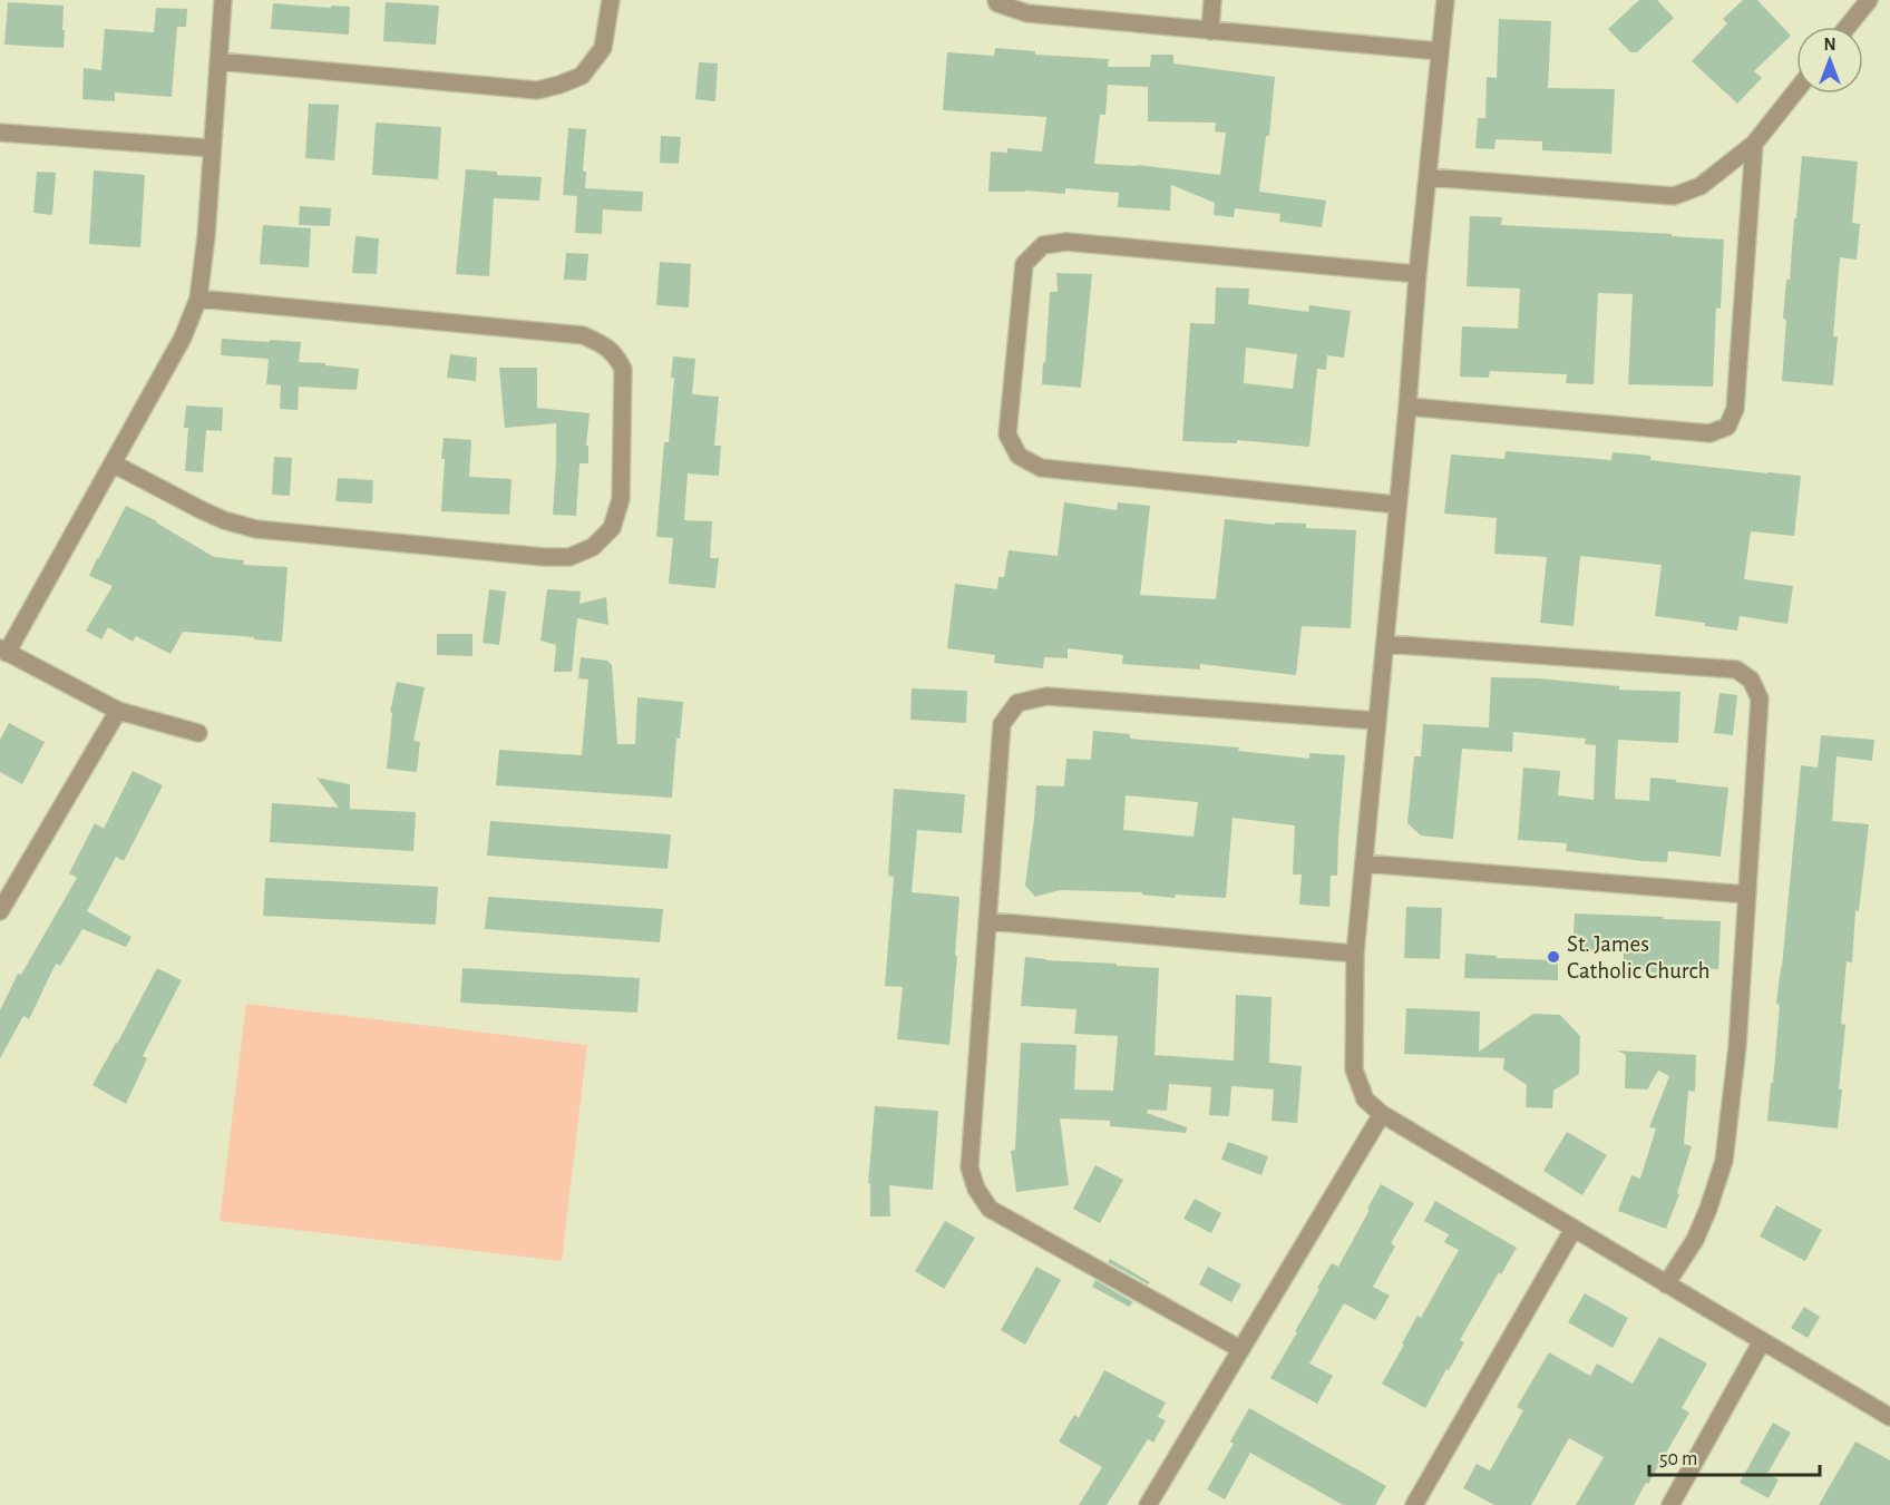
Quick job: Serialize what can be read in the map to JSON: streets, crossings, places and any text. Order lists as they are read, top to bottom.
{
  "places": ["St. James Catholic Church"],
  "scale_bar": "50 m",
  "north": "top"
}
